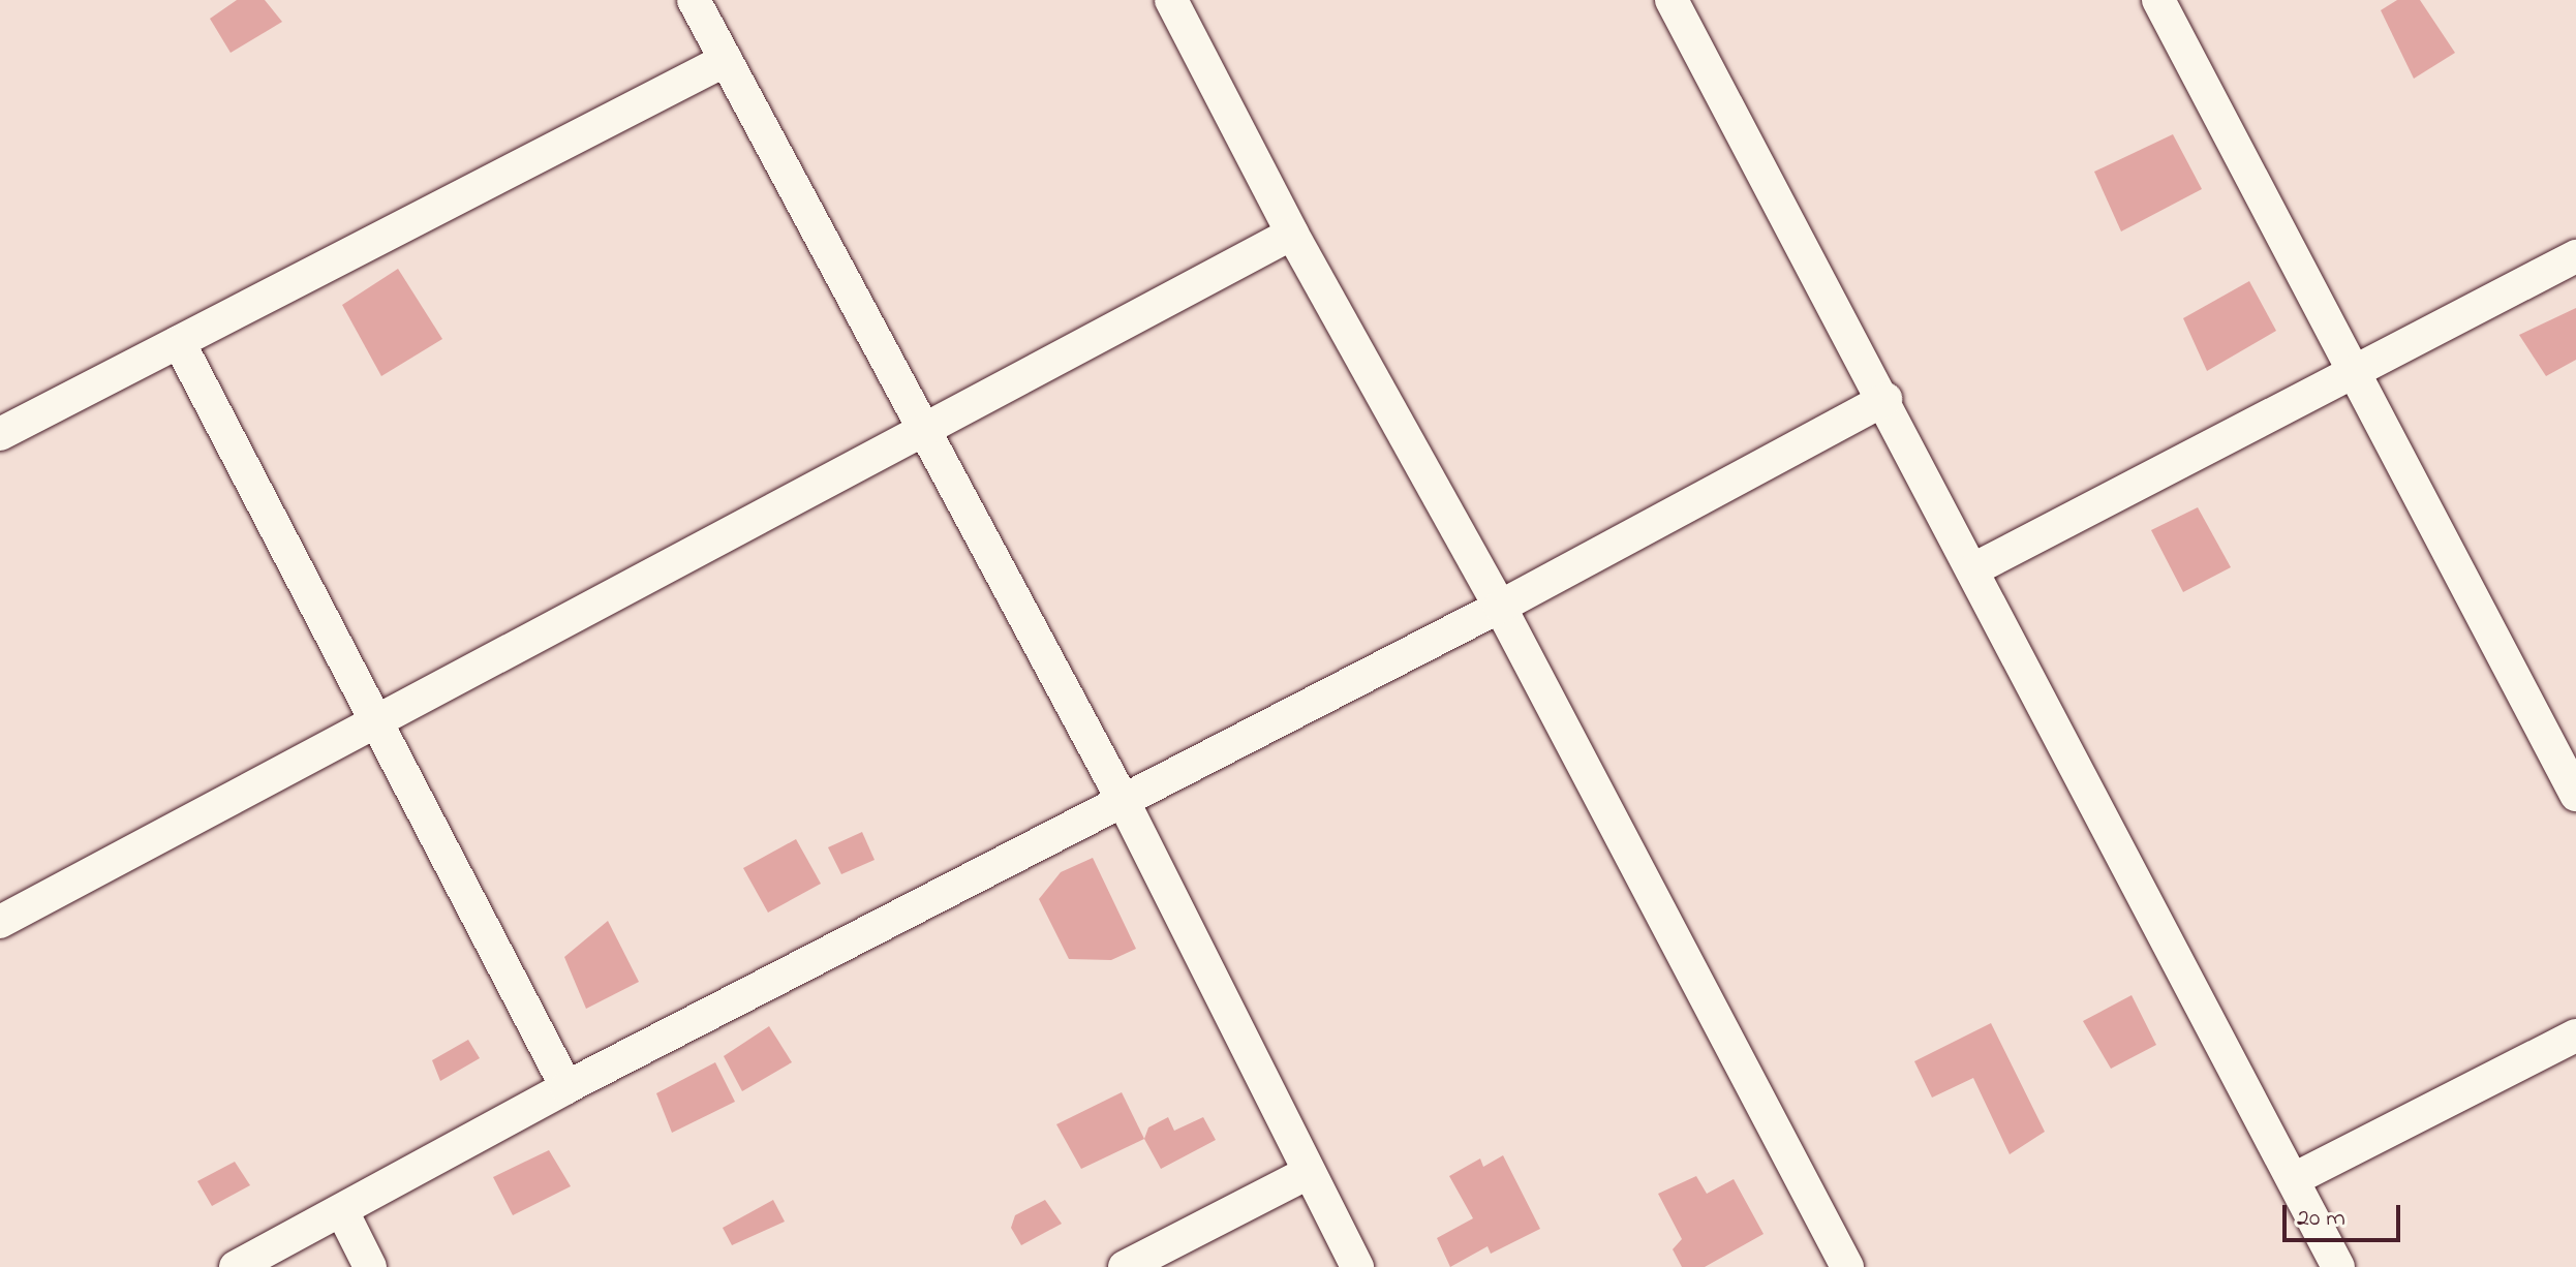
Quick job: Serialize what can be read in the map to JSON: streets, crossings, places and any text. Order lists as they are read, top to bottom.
{
  "scale_bar": "20 m"
}
